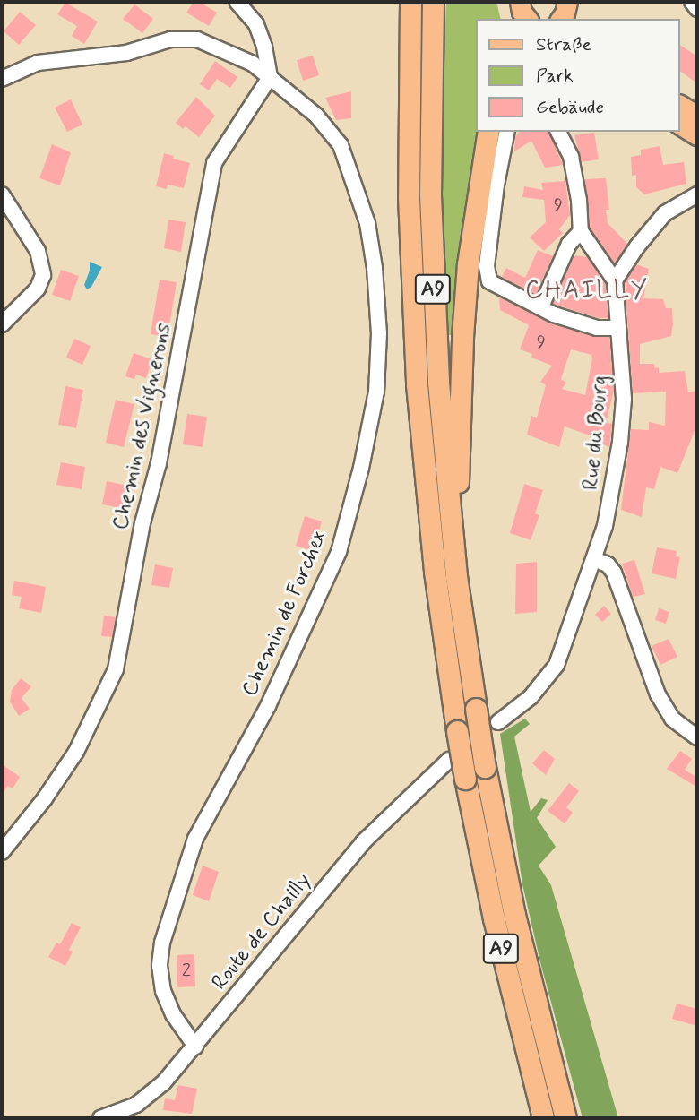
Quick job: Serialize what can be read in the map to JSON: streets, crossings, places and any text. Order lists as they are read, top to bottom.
{
  "streets": {
    "highway": ["A9"],
    "street": [
      "Chemin des Vignerons",
      "Rue du Bourg",
      "Chemin de Forchex",
      "Route de Chailly"
    ]
  },
  "crossings": [
    ["Chemin des Vignerons", "Chemin de Forchex"],
    ["Chemin de Forchex", "Route de Chailly"]
  ],
  "districts": ["CHAILLY"],
  "house_numbers": ["9", "9", "2"],
  "legend": ["Straße", "Park", "Gebäude"]
}
